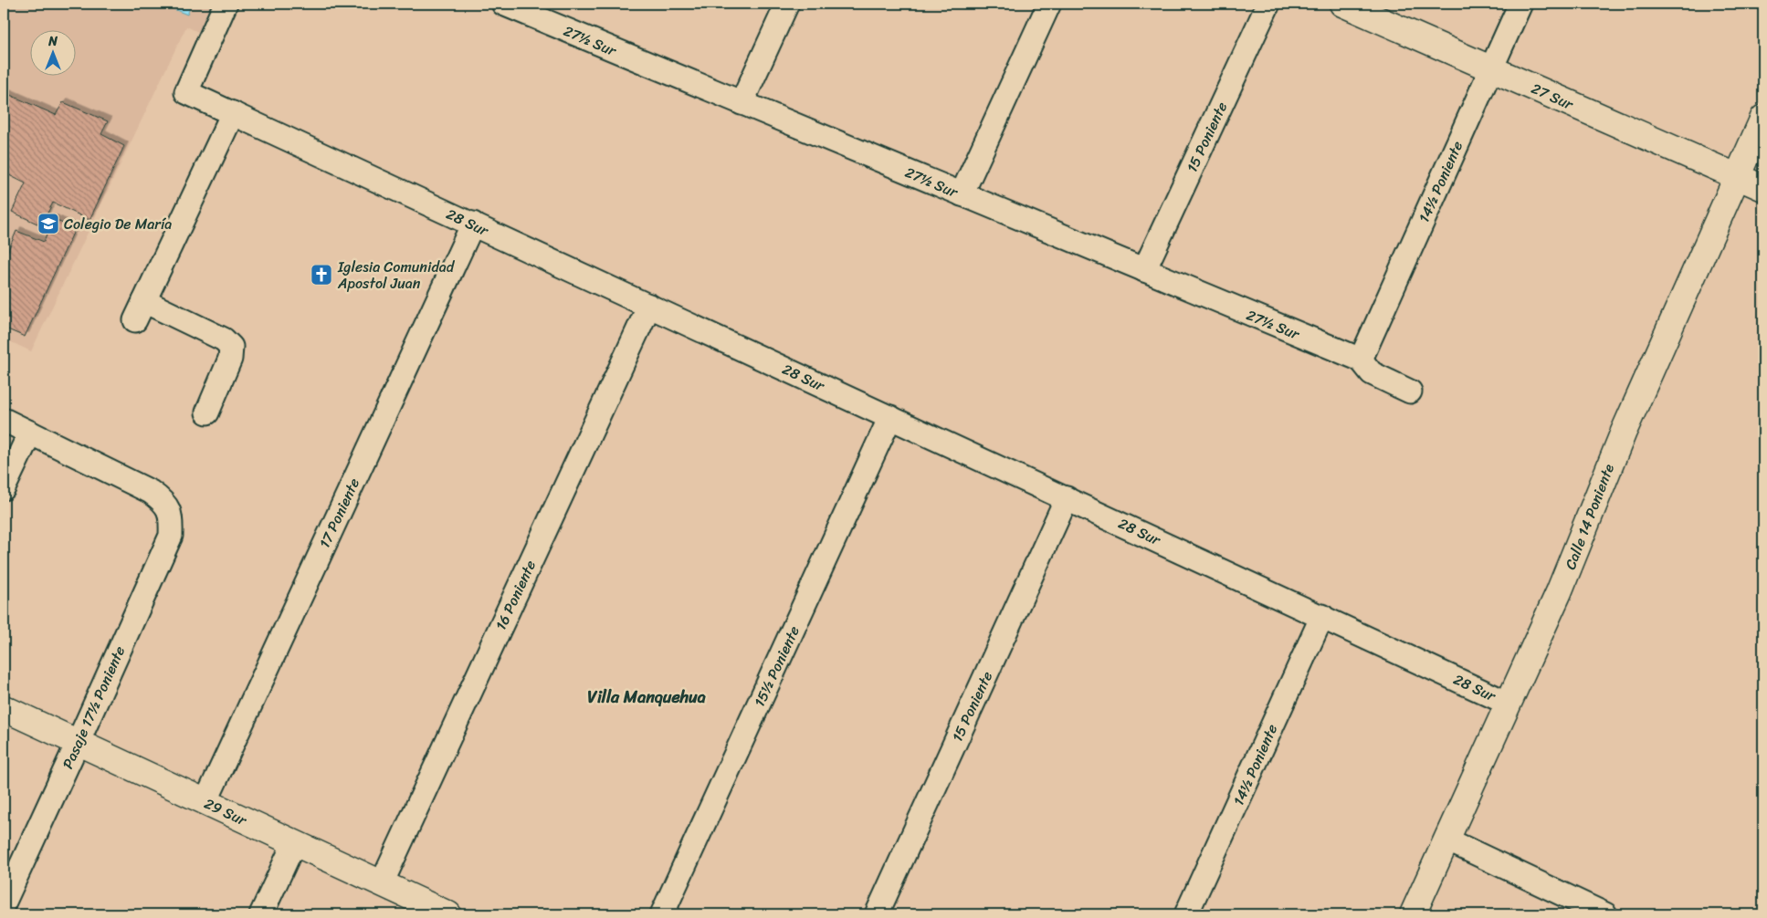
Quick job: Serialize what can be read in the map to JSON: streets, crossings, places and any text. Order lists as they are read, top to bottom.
{
  "streets": {
    "street": [
      "27½ Sur",
      "27 Sur",
      "15 Poniente",
      "14½ Poniente",
      "28 Sur",
      "17 Poniente",
      "Calle 14 Poniente",
      "16 Poniente",
      "15½ Poniente",
      "Pasaje 17½ Poniente",
      "29 Sur"
    ]
  },
  "crossings": [
    ["27½ Sur", "15 Poniente"],
    ["27½ Sur", "14½ Poniente"],
    ["27 Sur", "14½ Poniente"],
    ["27 Sur", "Calle 14 Poniente"],
    ["15 Poniente", "28 Sur"],
    ["14½ Poniente", "28 Sur"],
    ["28 Sur", "17 Poniente"],
    ["28 Sur", "Calle 14 Poniente"],
    ["28 Sur", "16 Poniente"],
    ["28 Sur", "15½ Poniente"],
    ["17 Poniente", "29 Sur"],
    ["16 Poniente", "29 Sur"],
    ["Pasaje 17½ Poniente", "29 Sur"]
  ],
  "districts": ["Villa Manquehua"],
  "places": {
    "school or university": ["Colegio De María"],
    "church": ["Iglesia Comunidad Apostol Juan"]
  },
  "north": "top"
}
